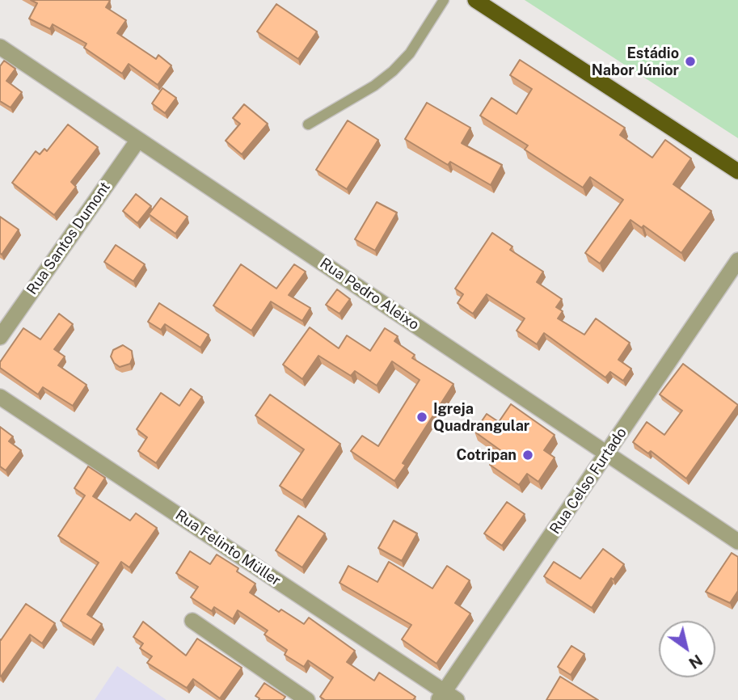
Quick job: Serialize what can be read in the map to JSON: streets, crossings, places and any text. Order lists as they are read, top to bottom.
{
  "streets": {
    "street": [
      "Rua Santos Dumont",
      "Rua Pedro Aleixo",
      "Rua Celso Furtado",
      "Rua Felinto Müller"
    ]
  },
  "crossings": [
    ["Rua Santos Dumont", "Rua Pedro Aleixo"],
    ["Rua Pedro Aleixo", "Rua Celso Furtado"],
    ["Rua Celso Furtado", "Rua Felinto Müller"]
  ],
  "places": ["Estádio Nabor Júnior", "Igreja Quadrangular", "Cotripan"],
  "north": "bottom right"
}
